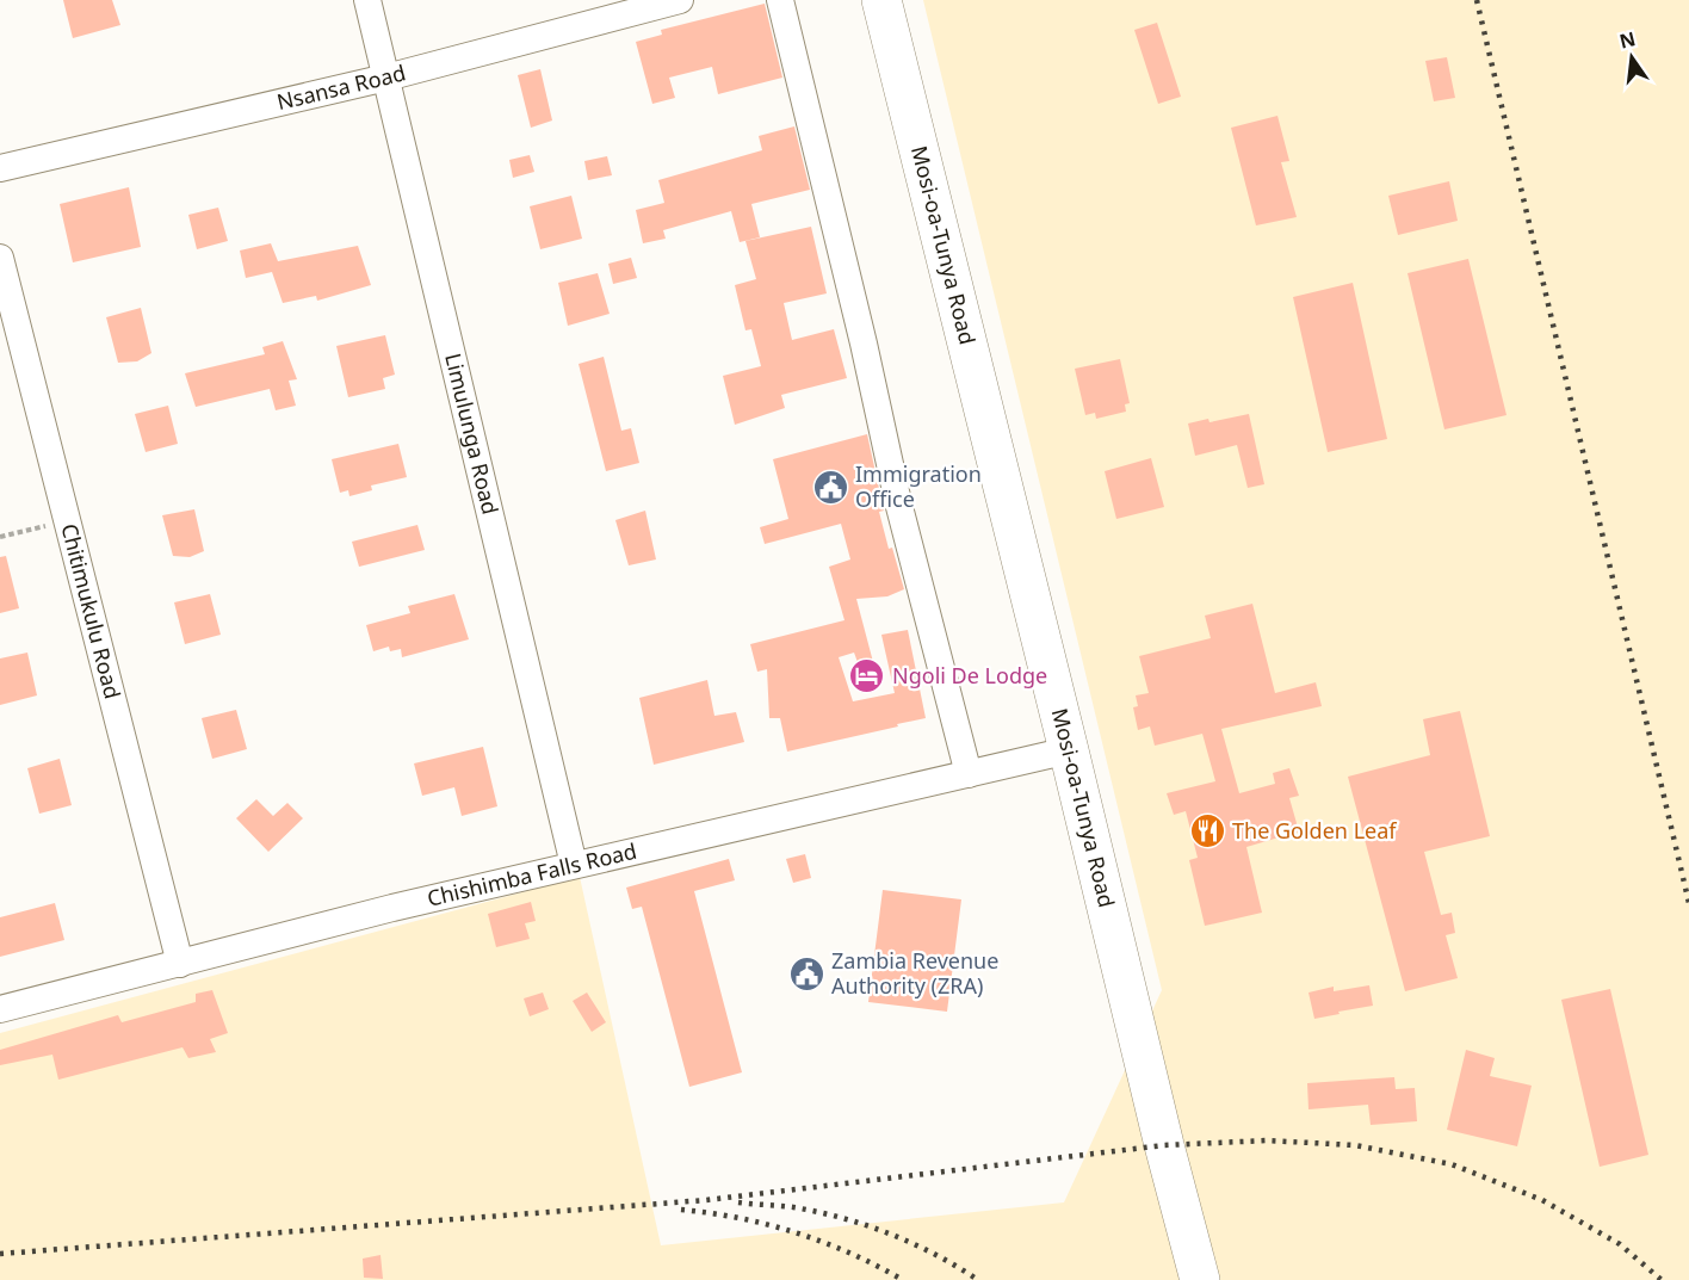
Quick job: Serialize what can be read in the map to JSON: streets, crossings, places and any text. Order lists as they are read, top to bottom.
{
  "streets": {
    "highway": ["Mosi-oa-Tunya Road"],
    "street": [
      "Nsansa Road",
      "Limulunga Road",
      "Chitimukulu Road",
      "Chishimba Falls Road"
    ]
  },
  "crossings": [
    ["Nsansa Road", "Limulunga Road"],
    ["Mosi-oa-Tunya Road", "Chishimba Falls Road"],
    ["Limulunga Road", "Chishimba Falls Road"],
    ["Chitimukulu Road", "Chishimba Falls Road"]
  ],
  "places": {
    "public building": ["Immigration Office", "Zambia Revenue Authority (ZRA)"],
    "hotel": ["Ngoli De Lodge"],
    "restaurant": ["The Golden Leaf"]
  },
  "north": "top"
}
